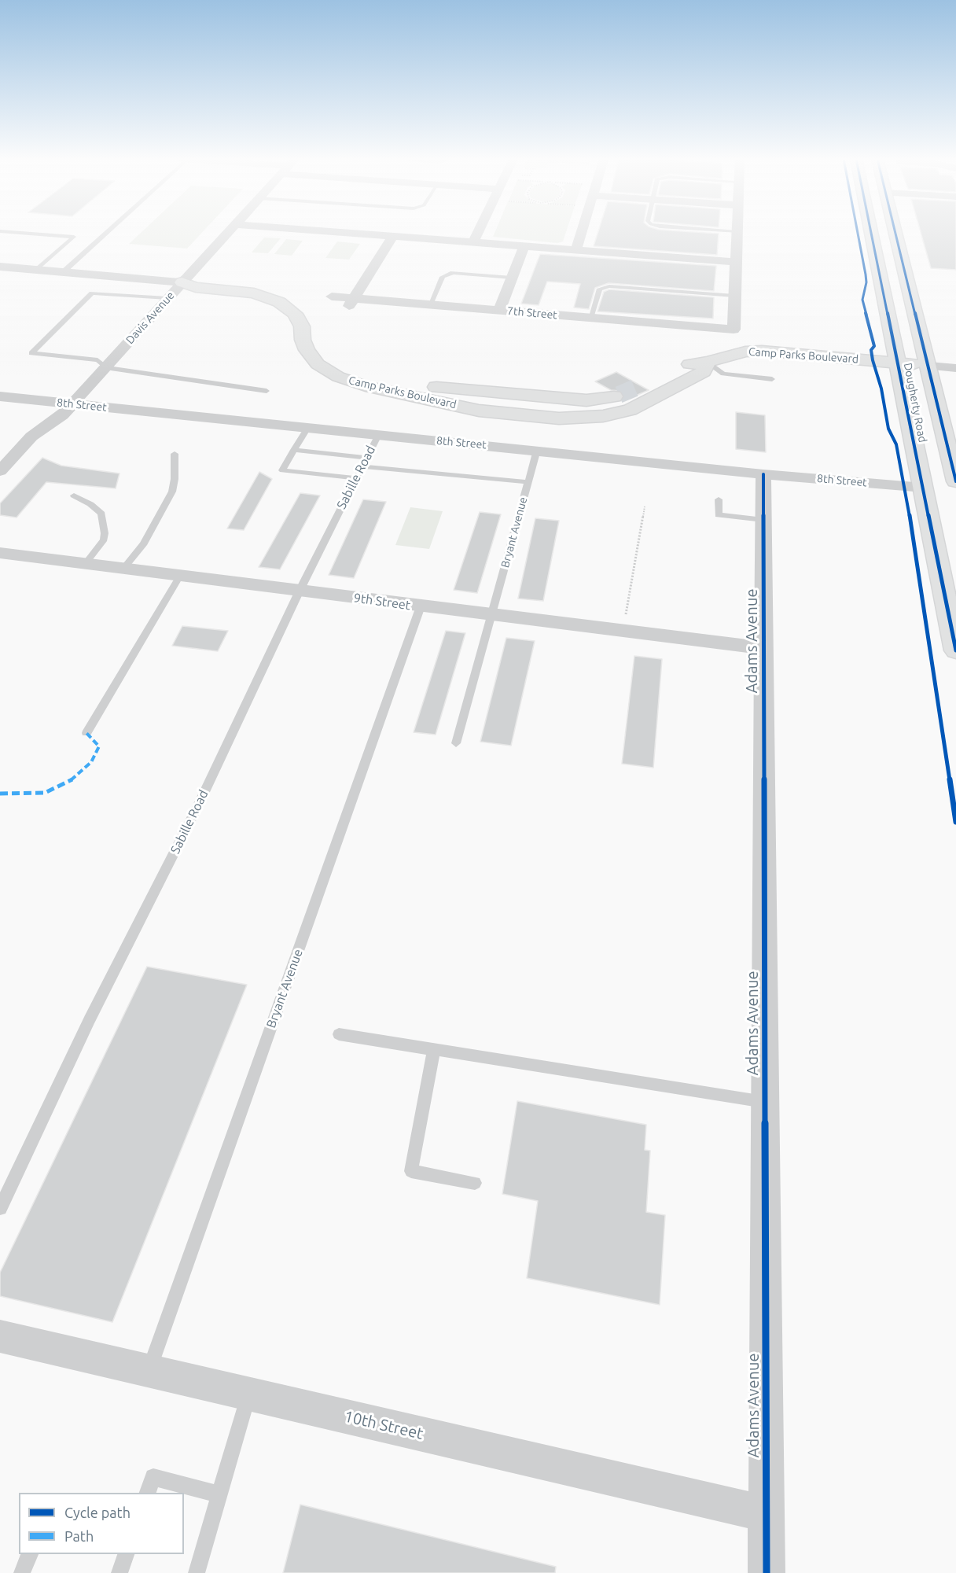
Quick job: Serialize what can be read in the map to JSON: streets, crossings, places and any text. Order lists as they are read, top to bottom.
{
  "streets": {
    "main road": ["Camp Parks Boulevard", "Dougherty Road"],
    "street": [
      "7th Street",
      "Davis Avenue",
      "8th Street",
      "9th Street",
      "Adams Avenue",
      "10th Street"
    ],
    "lane": ["Sabille Road", "Bryant Avenue"]
  },
  "crossings": [
    ["Davis Avenue", "Camp Parks Boulevard"],
    ["Davis Avenue", "8th Street"],
    ["Camp Parks Boulevard", "Dougherty Road"],
    ["Dougherty Road", "8th Street"],
    ["8th Street", "Sabille Road"],
    ["8th Street", "Bryant Avenue"],
    ["8th Street", "Adams Avenue"],
    ["Sabille Road", "9th Street"],
    ["Bryant Avenue", "9th Street"],
    ["Bryant Avenue", "10th Street"],
    ["9th Street", "Adams Avenue"],
    ["Adams Avenue", "10th Street"]
  ],
  "legend": ["Cycle path", "Path"]
}
